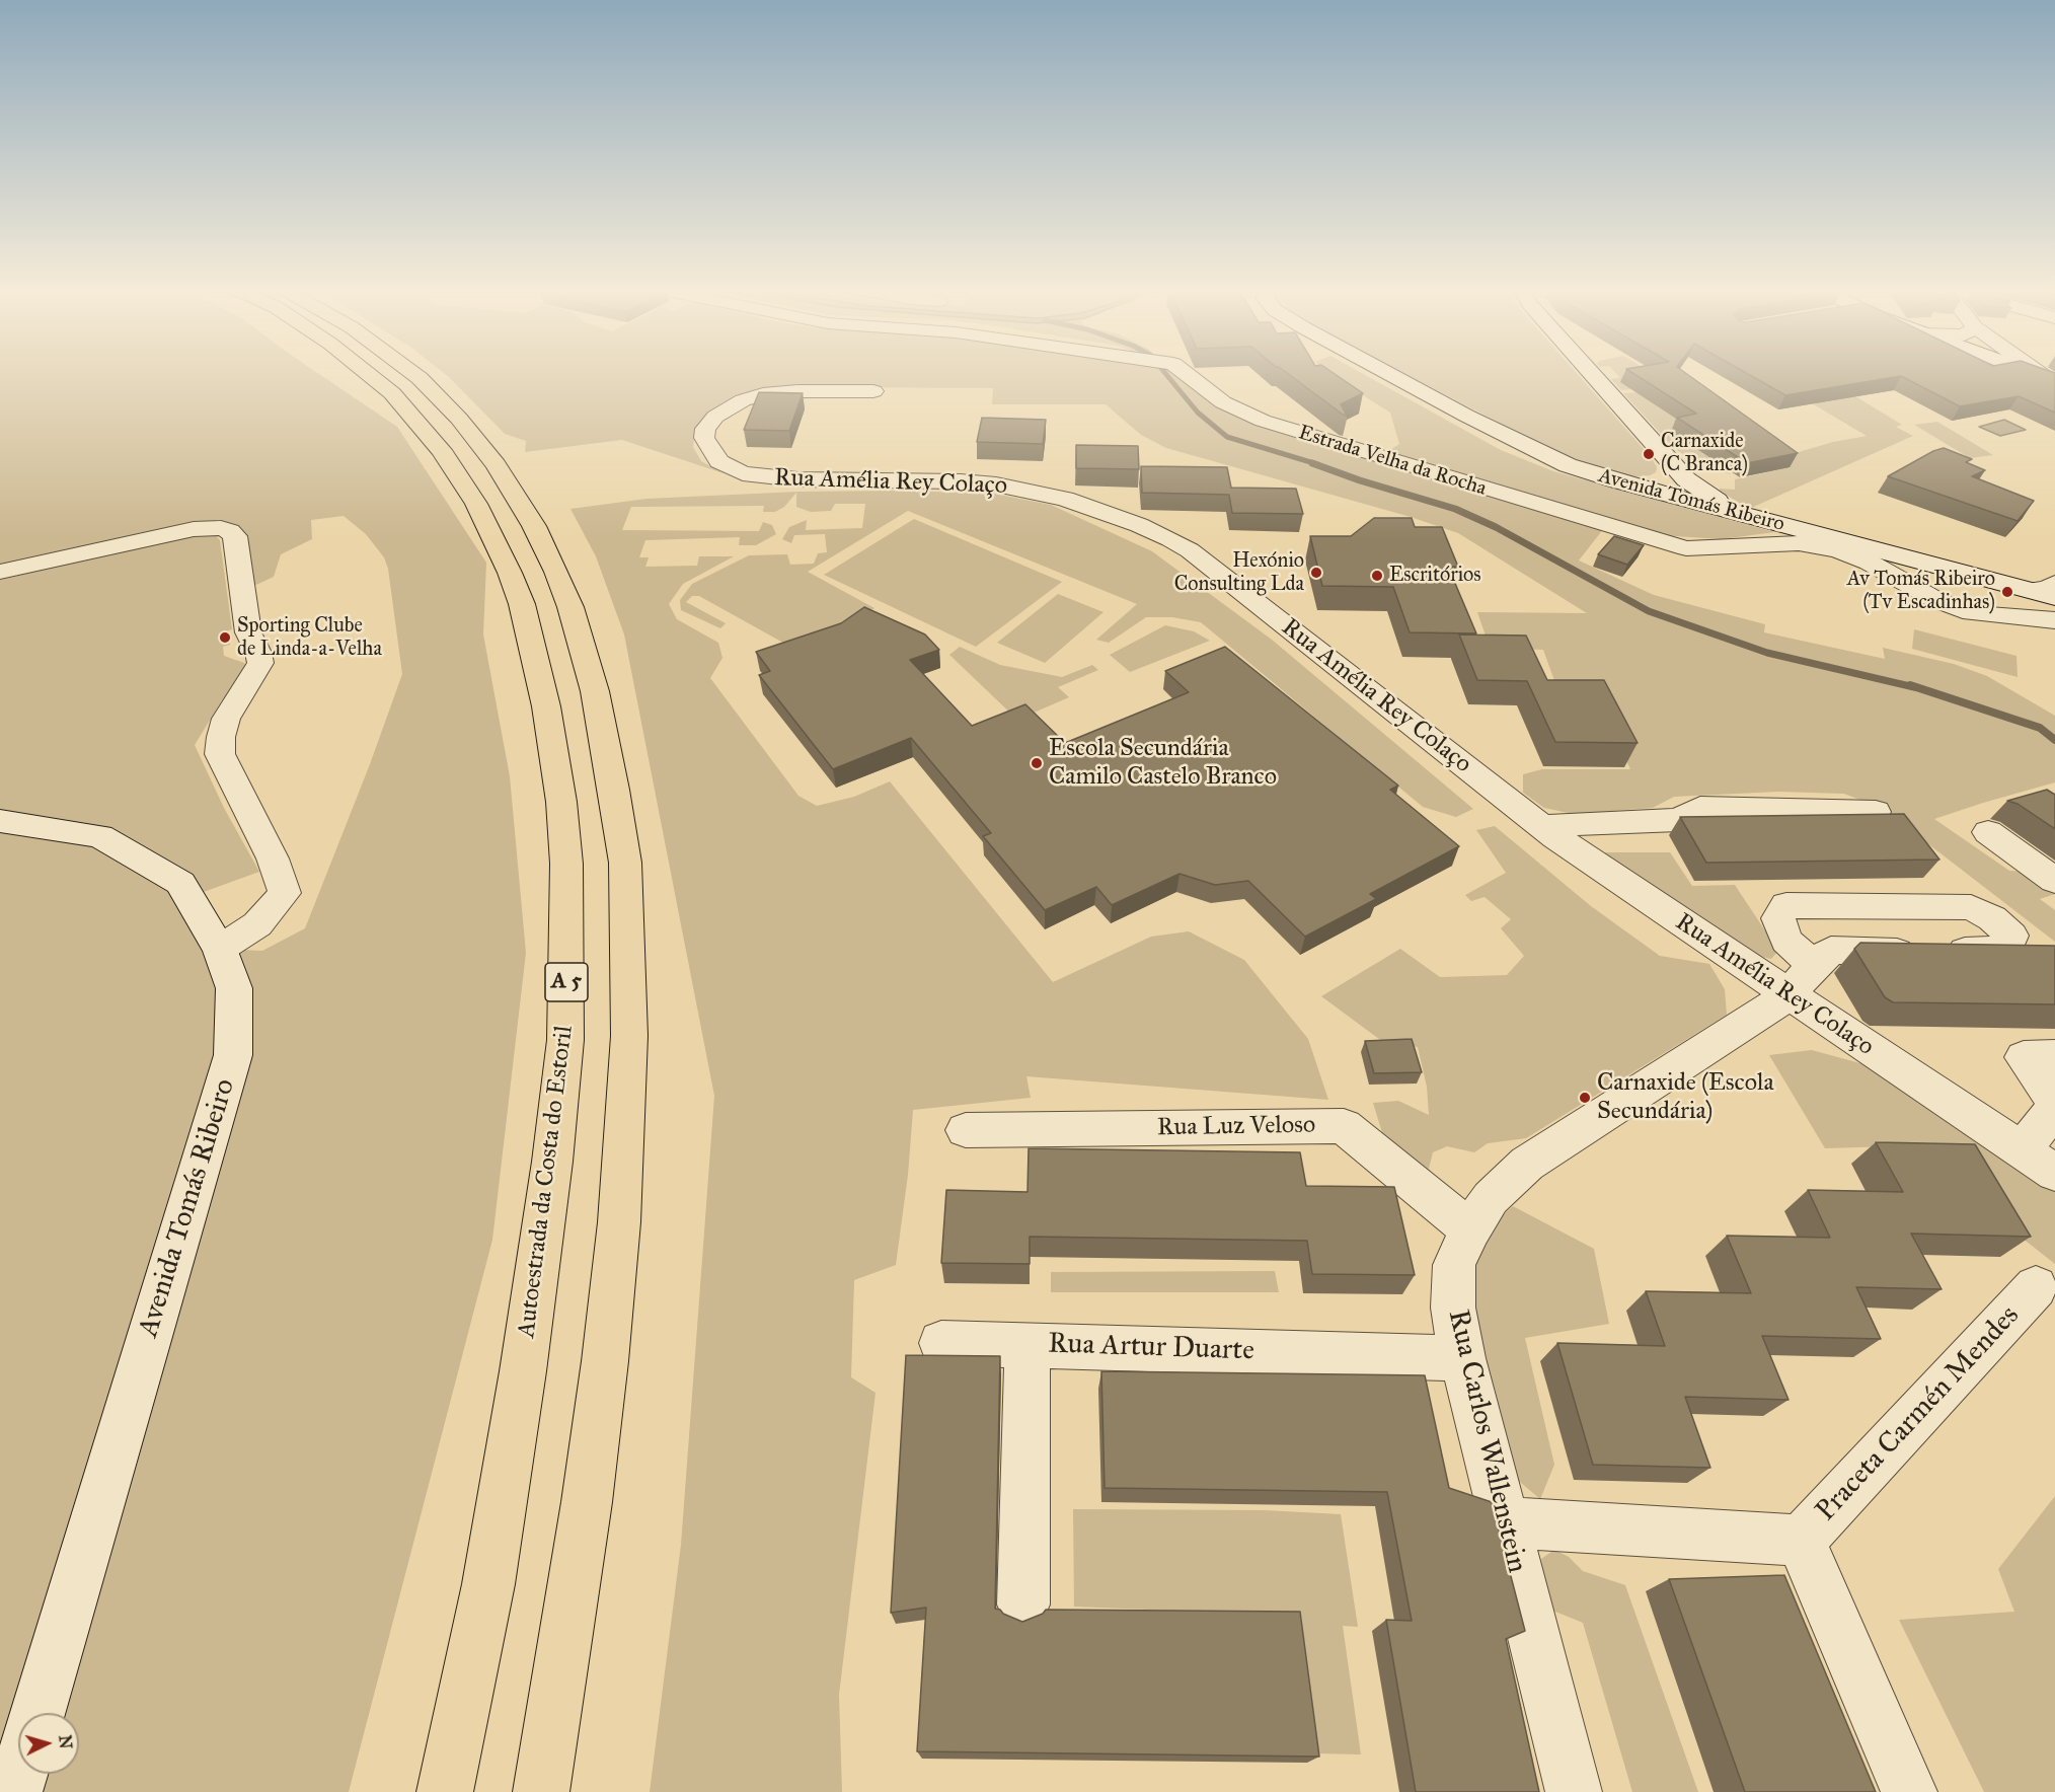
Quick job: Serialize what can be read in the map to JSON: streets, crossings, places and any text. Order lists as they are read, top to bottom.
{
  "streets": {
    "highway": ["A 5", "Autoestrada da Costa do Estoril"],
    "street": [
      "Estrada Velha da Rocha",
      "Rua Amélia Rey Colaço",
      "Avenida Tomás Ribeiro",
      "Rua Luz Veloso",
      "Rua Artur Duarte",
      "Praceta Carmén Mendes",
      "Rua Carlos Wallenstein"
    ]
  },
  "crossings": [
    ["Rua Amélia Rey Colaço", "Rua Carlos Wallenstein"],
    ["Rua Luz Veloso", "Rua Carlos Wallenstein"],
    ["Rua Artur Duarte", "Rua Carlos Wallenstein"],
    ["Praceta Carmén Mendes", "Rua Carlos Wallenstein"]
  ],
  "places": [
    "Carnaxide (C Branca)",
    "Hexónio Consulting Lda",
    "Escritórios",
    "Av Tomás Ribeiro (Tv Escadinhas)",
    "Sporting Clube de Linda-a-Velha",
    "Escola Secundária Camilo Castelo Branco",
    "Carnaxide (Escola Secundária)"
  ],
  "north": "right"
}
